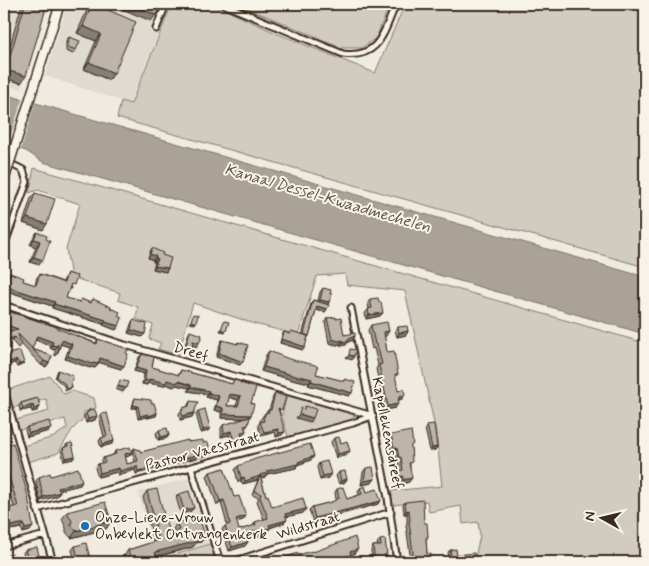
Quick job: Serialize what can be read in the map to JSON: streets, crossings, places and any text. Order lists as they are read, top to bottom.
{
  "streets": {
    "street": [
      "Dreef",
      "Kapellekensdreef",
      "Pastoor Vaesstraat",
      "Wildstraat"
    ]
  },
  "crossings": [
    ["Dreef", "Kapellekensdreef"],
    ["Dreef", "Pastoor Vaesstraat"],
    ["Kapellekensdreef", "Pastoor Vaesstraat"],
    ["Kapellekensdreef", "Wildstraat"]
  ],
  "water": ["Kanaal Dessel-Kwaadmechelen"],
  "places": ["Onze-Lieve-Vrouw Onbevlekt Ontvangenkerk"],
  "north": "left"
}
